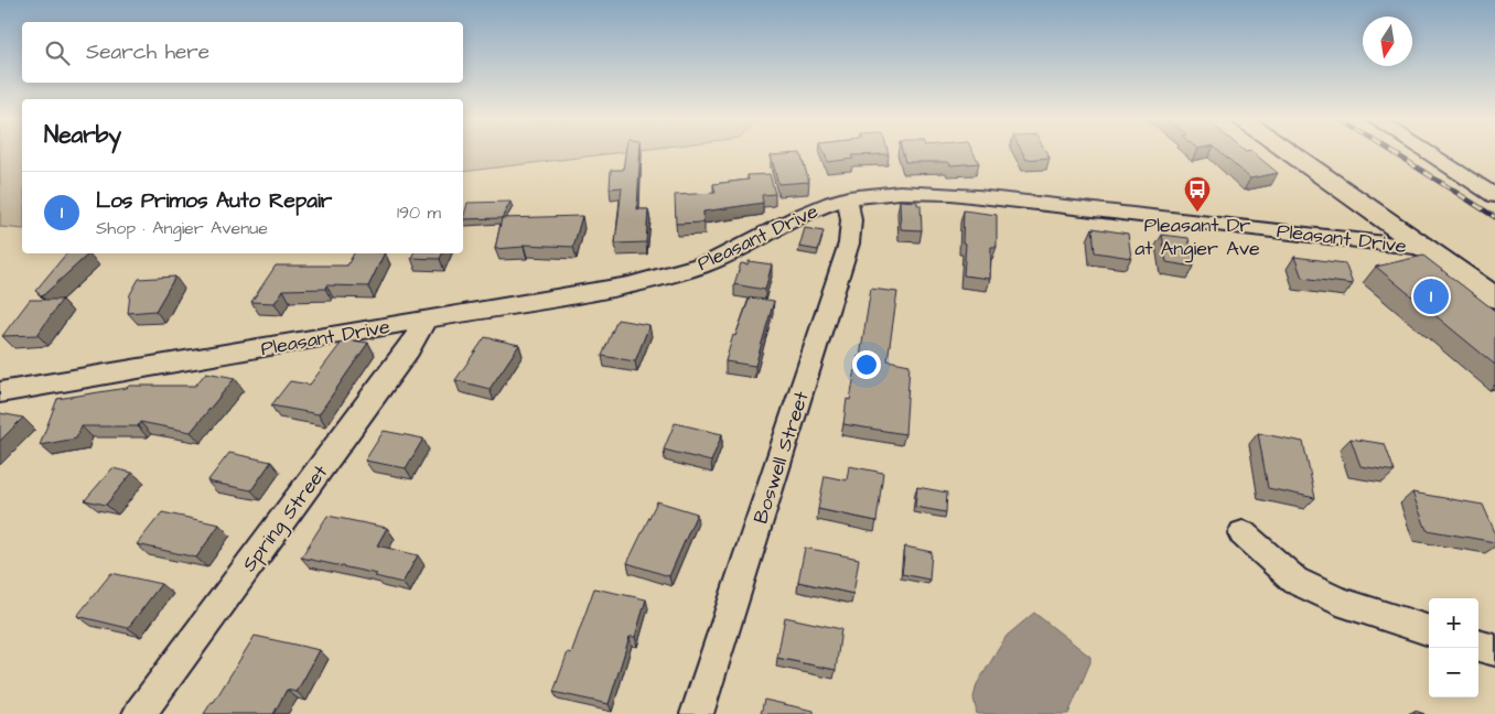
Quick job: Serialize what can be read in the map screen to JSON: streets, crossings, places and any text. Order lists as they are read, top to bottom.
{
  "streets": {
    "street": ["Pleasant Drive", "Boswell Street", "Spring Street"]
  },
  "crossings": [
    ["Pleasant Drive", "Boswell Street"],
    ["Pleasant Drive", "Spring Street"]
  ],
  "places": {
    "bus stop": ["Pleasant Dr at Angier Ave"]
  },
  "north": "bottom",
  "page": {
    "search": "Search here",
    "heading": "Nearby",
    "list": [
      {
        "mark": "1",
        "name": "Los Primos Auto Repair",
        "note": "Shop · Angier Avenue",
        "value": "190 m"
      }
    ],
    "pins": "1",
    "map_buttons": ["+", "−"]
  }
}
